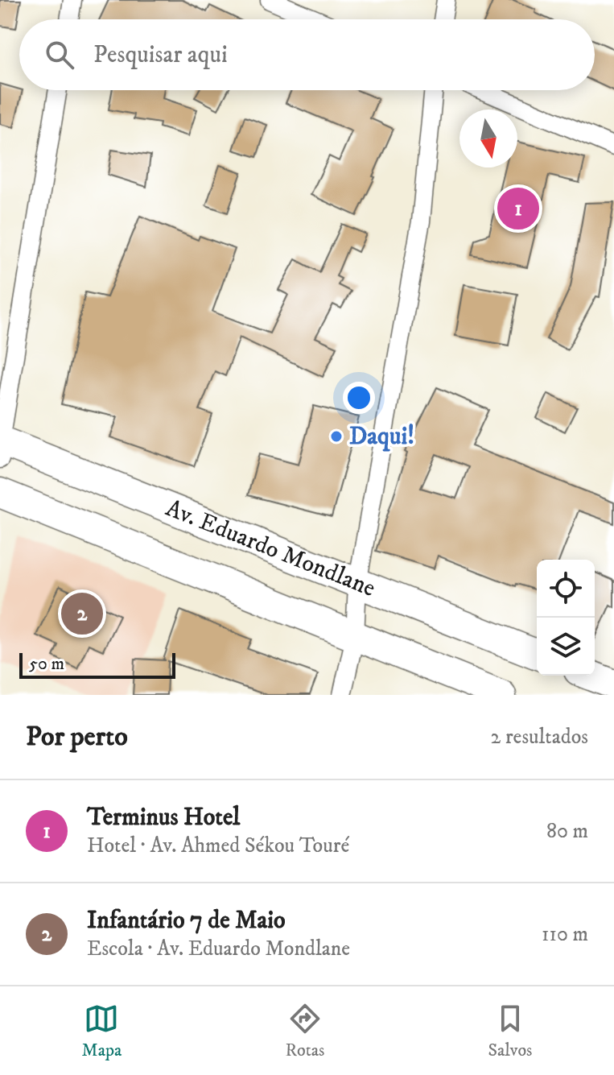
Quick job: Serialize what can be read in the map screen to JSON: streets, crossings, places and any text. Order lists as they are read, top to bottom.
{
  "streets": {
    "main road": ["Av. Eduardo Mondlane"]
  },
  "places": ["Daqui!"],
  "scale_bar": "50 m",
  "north": "bottom",
  "page": {
    "search": "Pesquisar aqui",
    "pins": ["1", "2"],
    "scale": "50 m",
    "heading": ["Por perto", "2 resultados"],
    "list": [
      {
        "mark": "1",
        "name": "Terminus Hotel",
        "note": "Hotel · Av. Ahmed Sékou Touré",
        "value": "80 m"
      },
      {
        "mark": "2",
        "name": "Infantário 7 de Maio",
        "note": "Escola · Av. Eduardo Mondlane",
        "value": "110 m"
      }
    ],
    "nav": ["Mapa", "Rotas", "Salvos"]
  }
}
